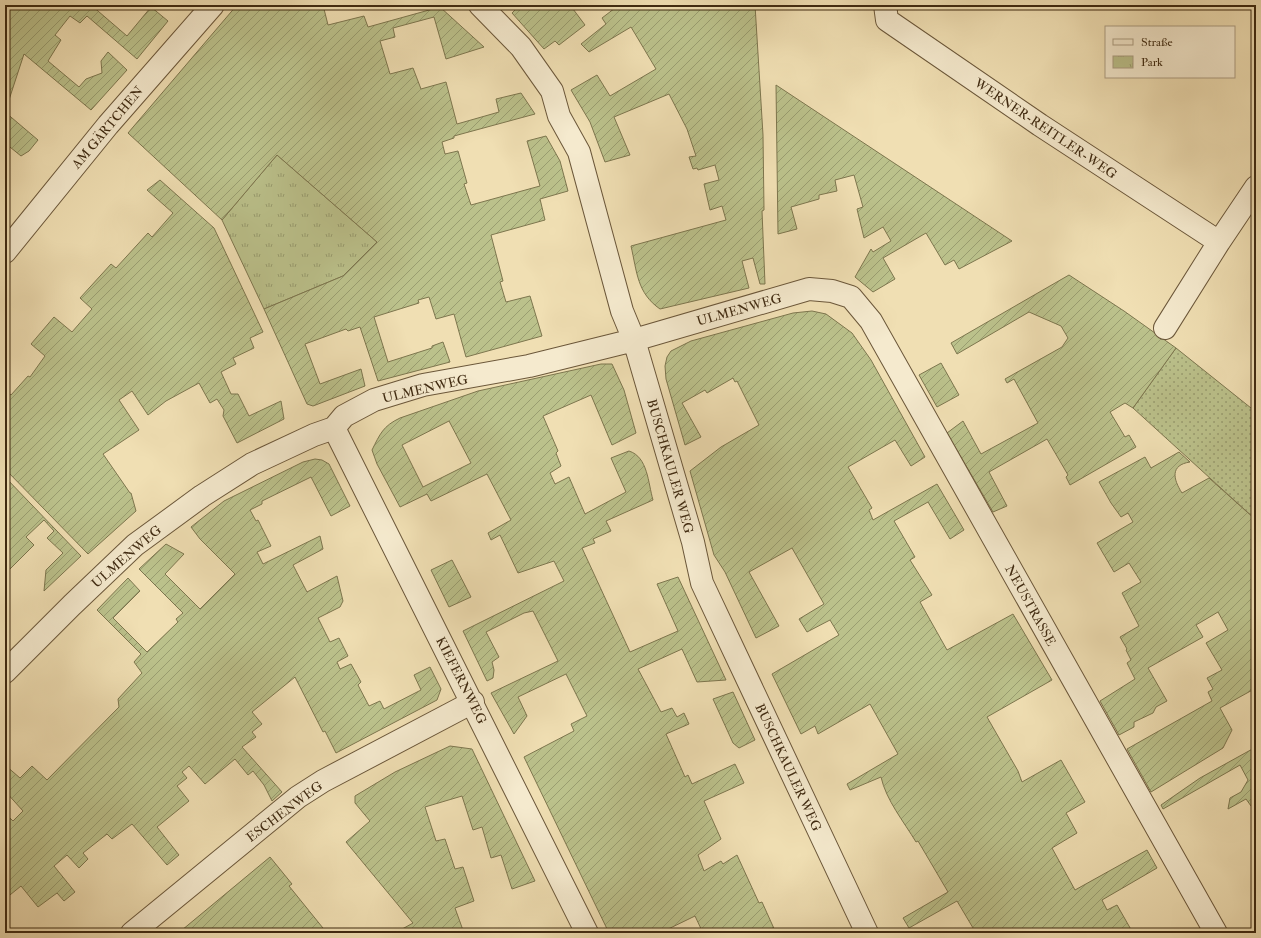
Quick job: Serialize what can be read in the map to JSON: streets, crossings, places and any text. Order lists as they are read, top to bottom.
{
  "streets": {
    "street": [
      "AM GÄRTCHEN",
      "WERNER-REITLER-WEG",
      "ULMENWEG",
      "BUSCHKAULER WEG",
      "NEUSTRASSE",
      "KIEFERNWEG",
      "ESCHENWEG"
    ]
  },
  "crossings": [
    ["ULMENWEG", "BUSCHKAULER WEG"],
    ["ULMENWEG", "NEUSTRASSE"],
    ["ULMENWEG", "KIEFERNWEG"],
    ["KIEFERNWEG", "ESCHENWEG"]
  ],
  "legend": ["Straße", "Park"]
}
